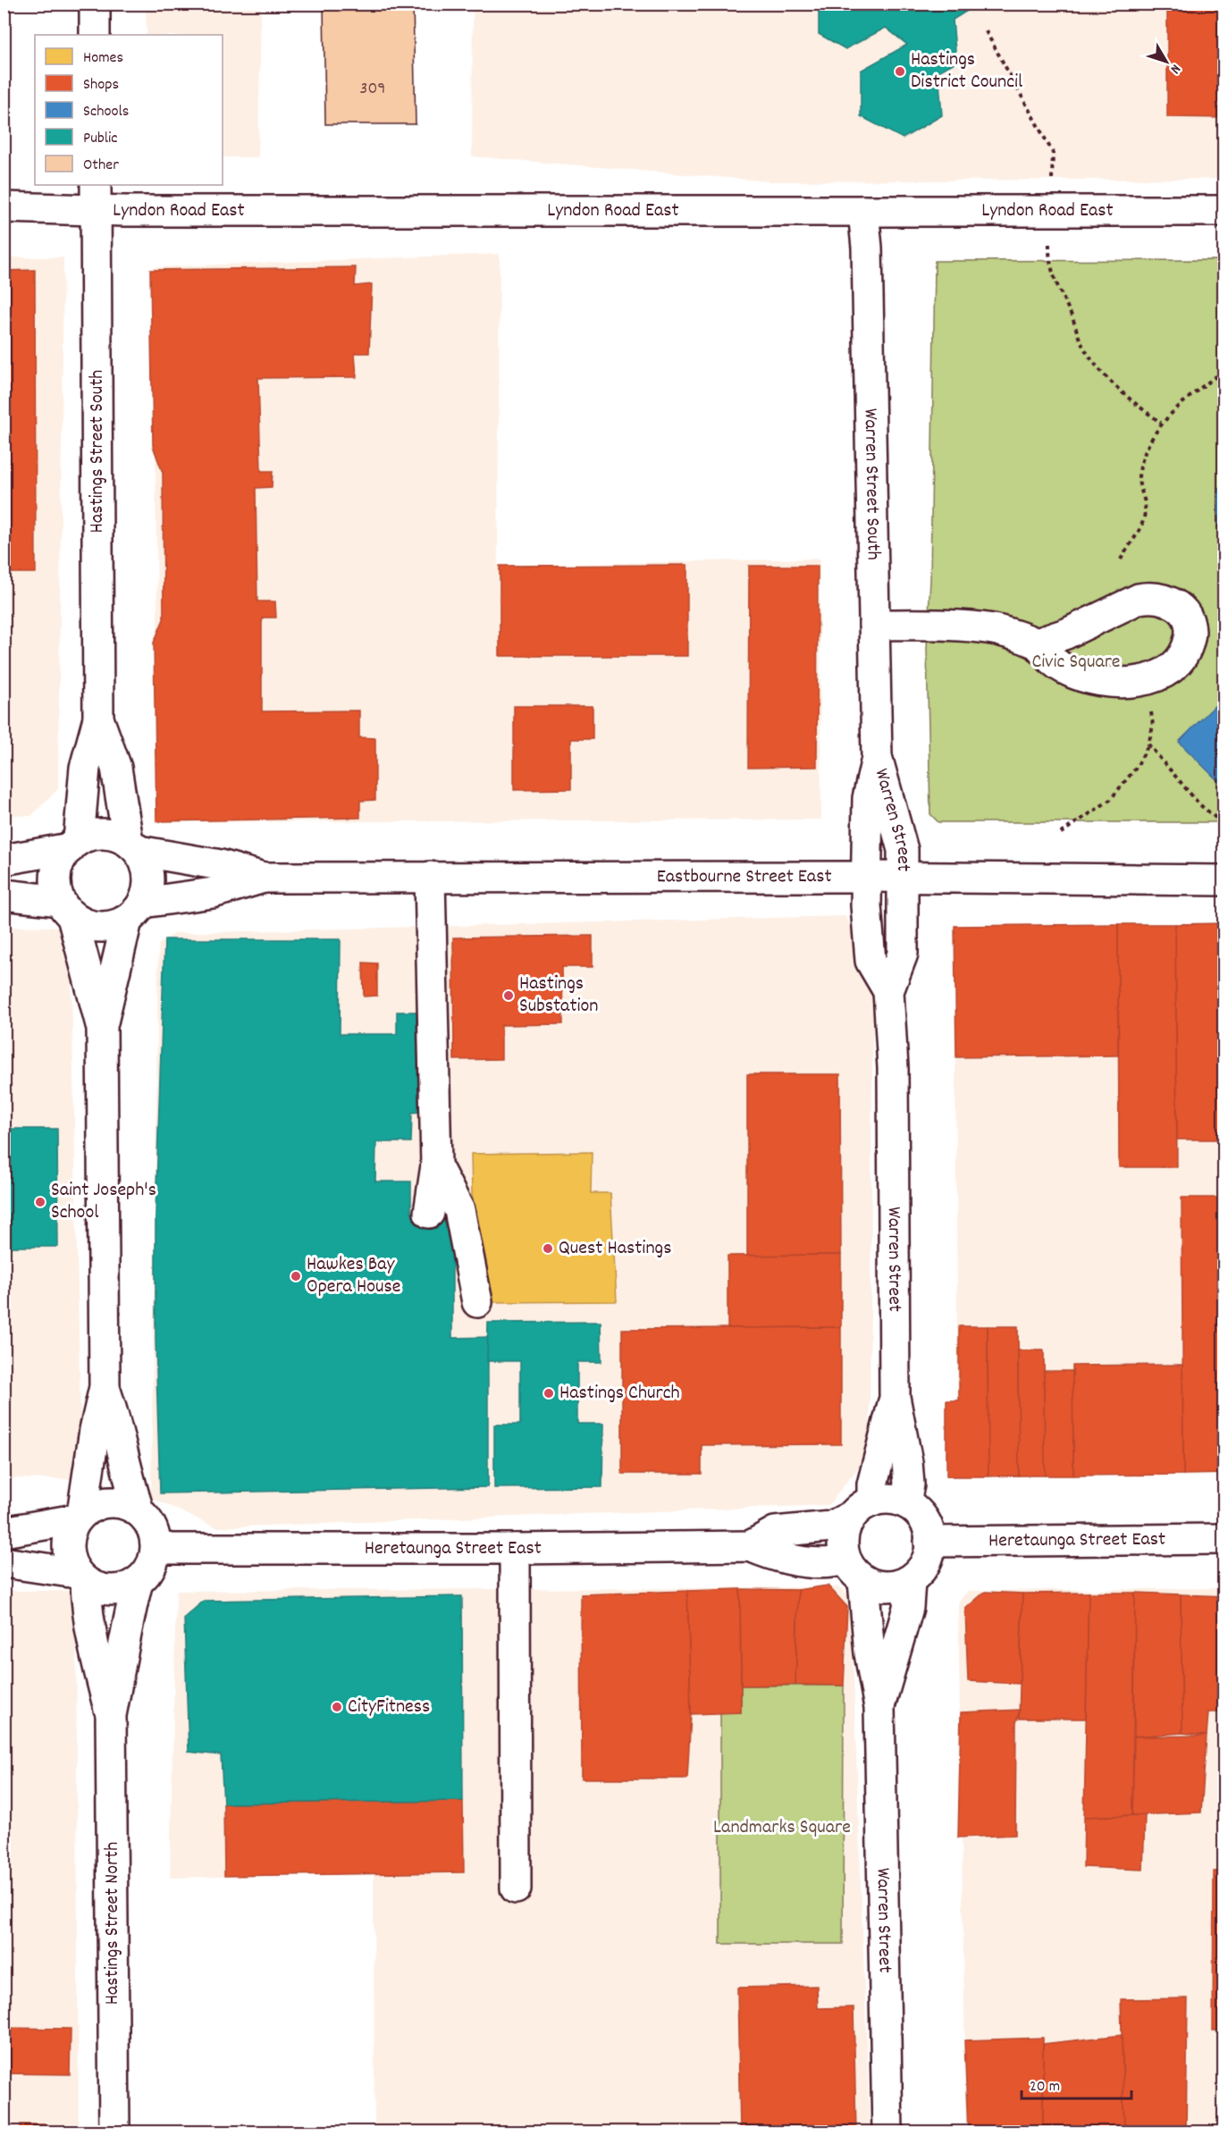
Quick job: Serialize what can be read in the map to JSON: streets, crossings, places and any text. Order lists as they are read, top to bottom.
{
  "streets": {
    "street": [
      "Lyndon Road East",
      "Hastings Street South",
      "Warren Street South",
      "Warren Street",
      "Eastbourne Street East",
      "Heretaunga Street East",
      "Hastings Street North"
    ]
  },
  "crossings": [
    ["Lyndon Road East", "Hastings Street South"],
    ["Lyndon Road East", "Warren Street South"],
    ["Hastings Street South", "Eastbourne Street East"],
    ["Warren Street South", "Warren Street"],
    ["Warren Street", "Eastbourne Street East"],
    ["Warren Street", "Heretaunga Street East"],
    ["Heretaunga Street East", "Hastings Street North"]
  ],
  "parks": ["Civic Square", "Landmarks Square"],
  "places": [
    "Hastings District Council",
    "Hastings Substation",
    "Saint Joseph's School",
    "Quest Hastings",
    "Hawkes Bay Opera House",
    "Hastings Church",
    "CityFitness"
  ],
  "house_numbers": ["309"],
  "legend": [
    "Homes",
    "Shops",
    "Schools",
    "Public",
    "Other"
  ],
  "scale_bar": "20 m",
  "north": "bottom right"
}
